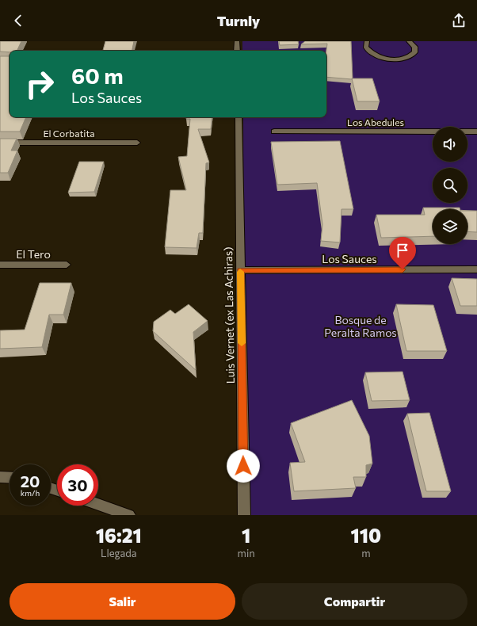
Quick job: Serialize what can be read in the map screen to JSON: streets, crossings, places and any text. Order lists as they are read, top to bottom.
{
  "streets": {
    "street": [
      "Los Abedules",
      "El Corbatita",
      "El Tero",
      "Los Sauces",
      "Luis Vernet (ex Las Achiras)"
    ]
  },
  "crossings": [
    ["Los Sauces", "Luis Vernet (ex Las Achiras)"]
  ],
  "parks": ["Bosque de Peralta Ramos"],
  "page": {
    "header": "Turnly",
    "turn": ["60 m", "Los Sauces"],
    "speed": "20 km/h",
    "limit": "30",
    "eta": [
      "16:21",
      "Llegada",
      "1",
      "min",
      "110",
      "m"
    ],
    "buttons": ["Salir", "Compartir"]
  }
}
